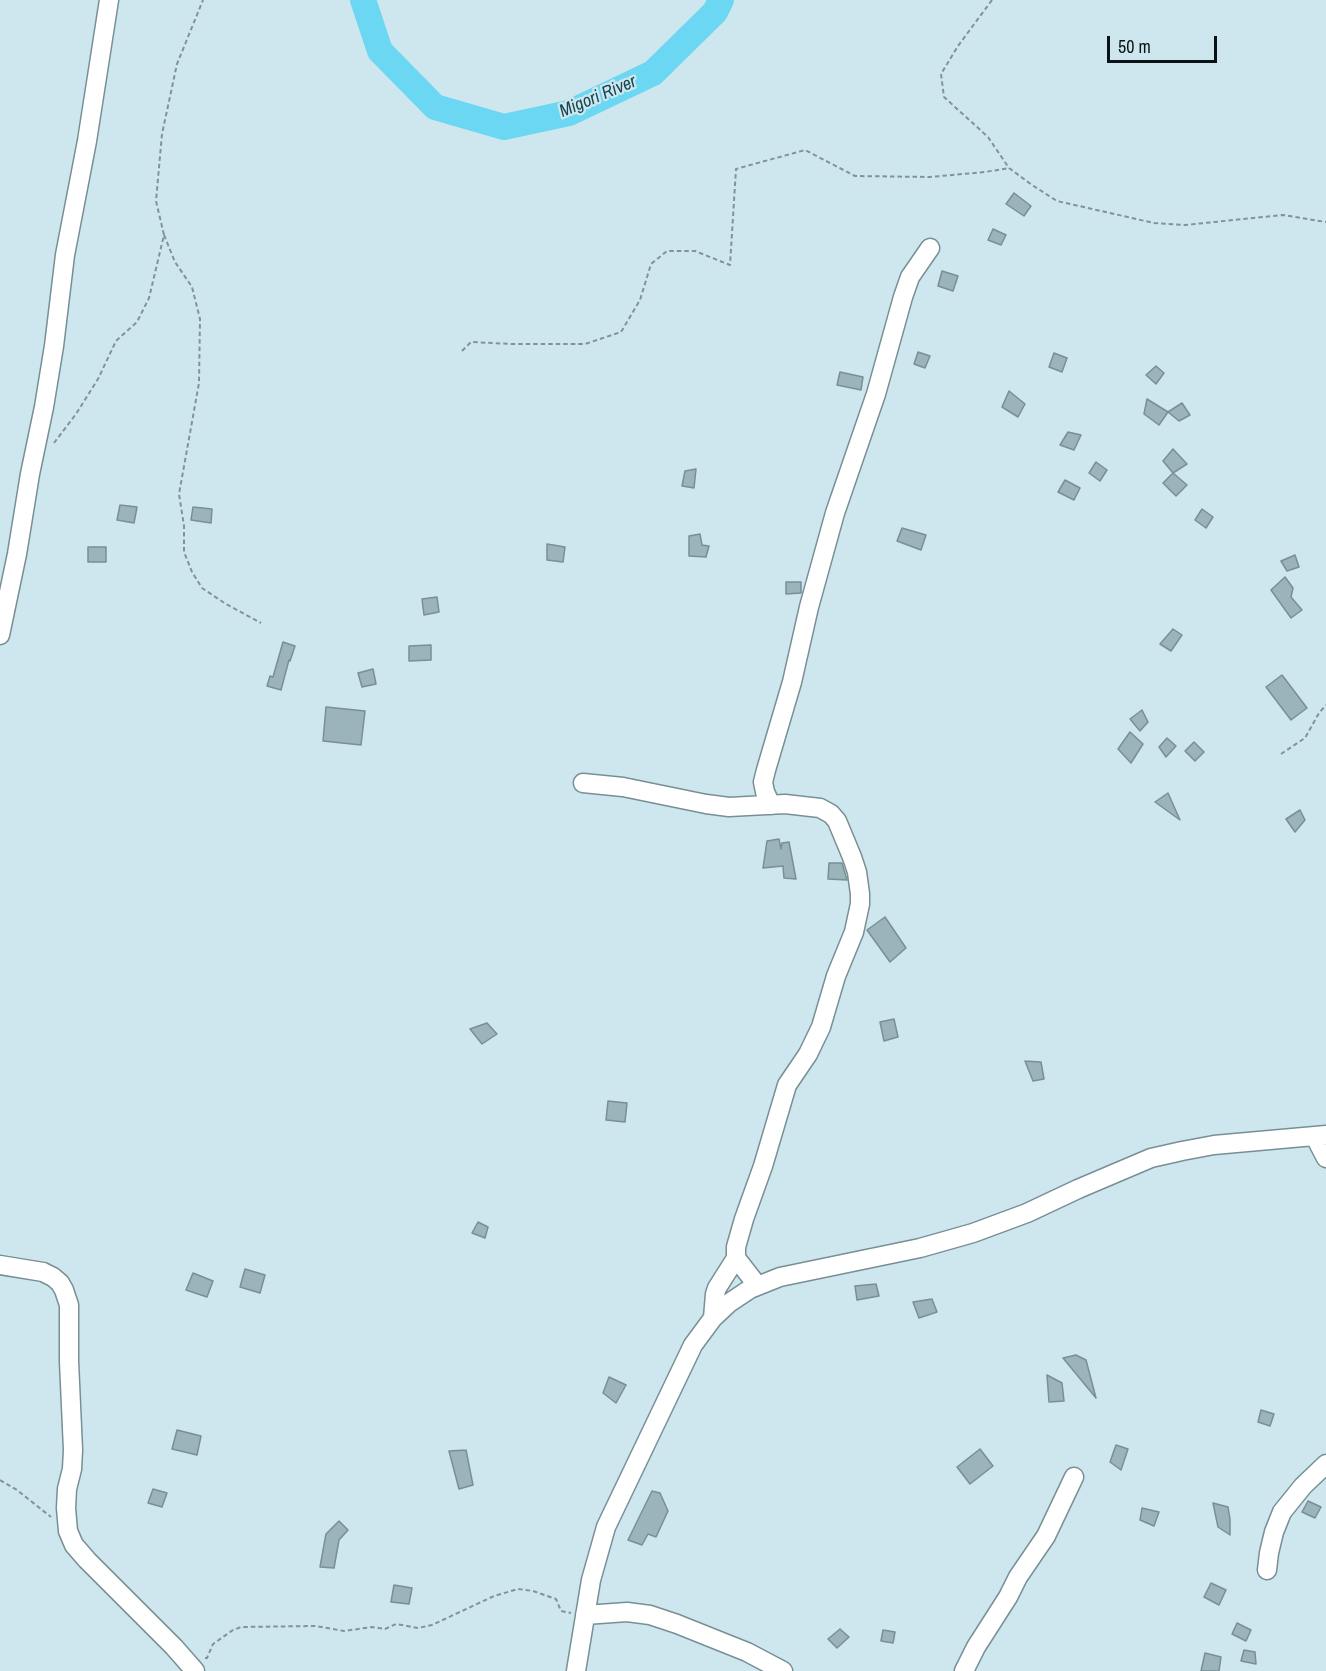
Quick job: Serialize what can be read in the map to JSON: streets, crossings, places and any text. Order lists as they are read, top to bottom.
{
  "water": ["Migori River"],
  "scale_bar": "50 m"
}
